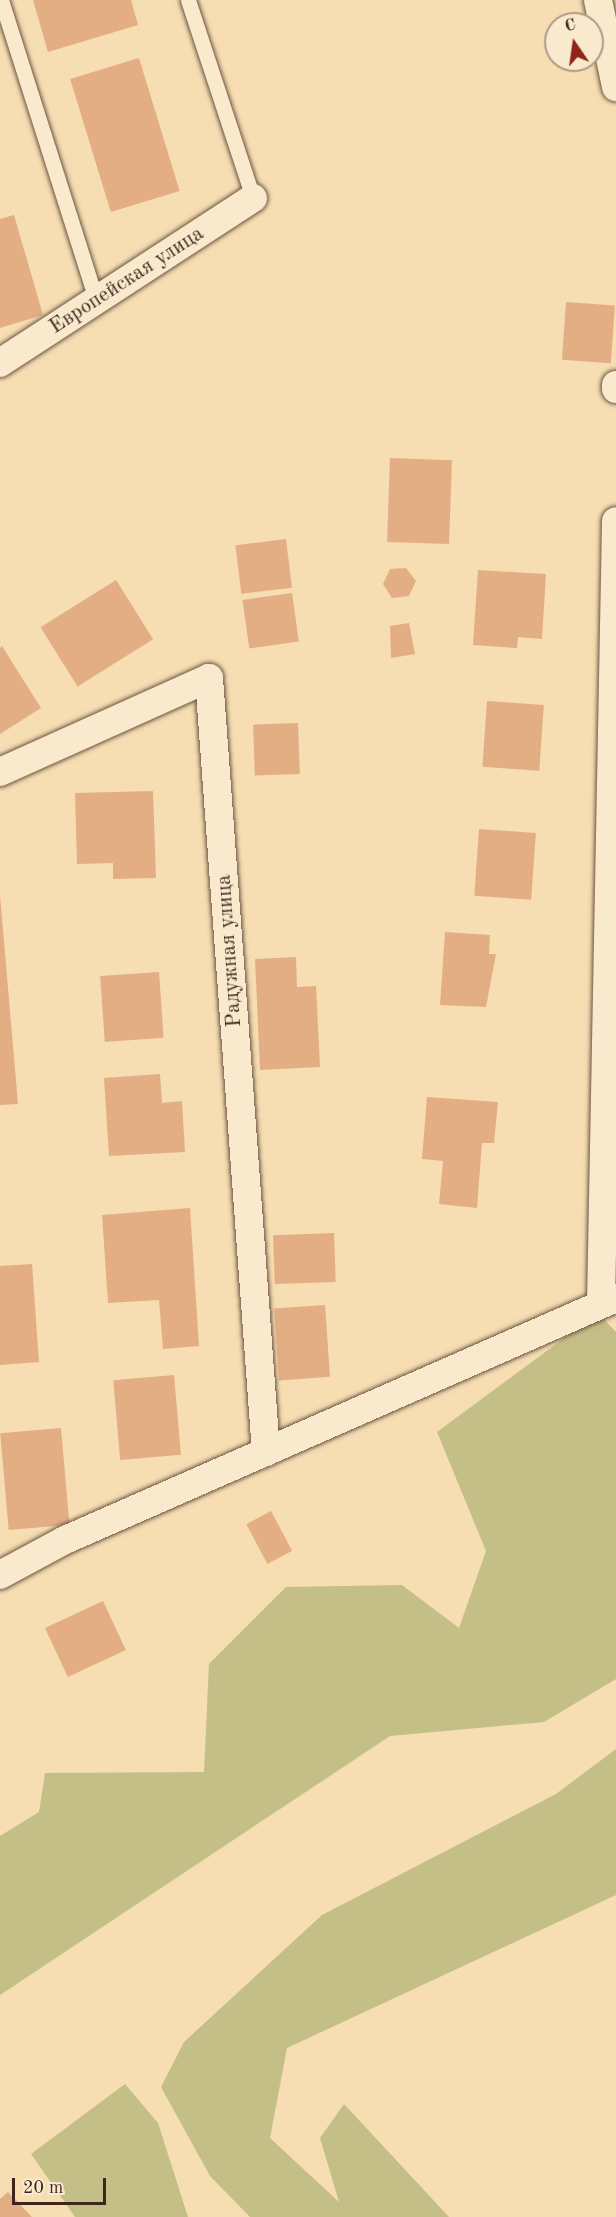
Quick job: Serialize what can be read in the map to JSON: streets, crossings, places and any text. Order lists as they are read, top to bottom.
{
  "streets": {
    "street": ["Европейская улица", "Радужная улица"]
  },
  "scale_bar": "20 m",
  "north": "top"
}
